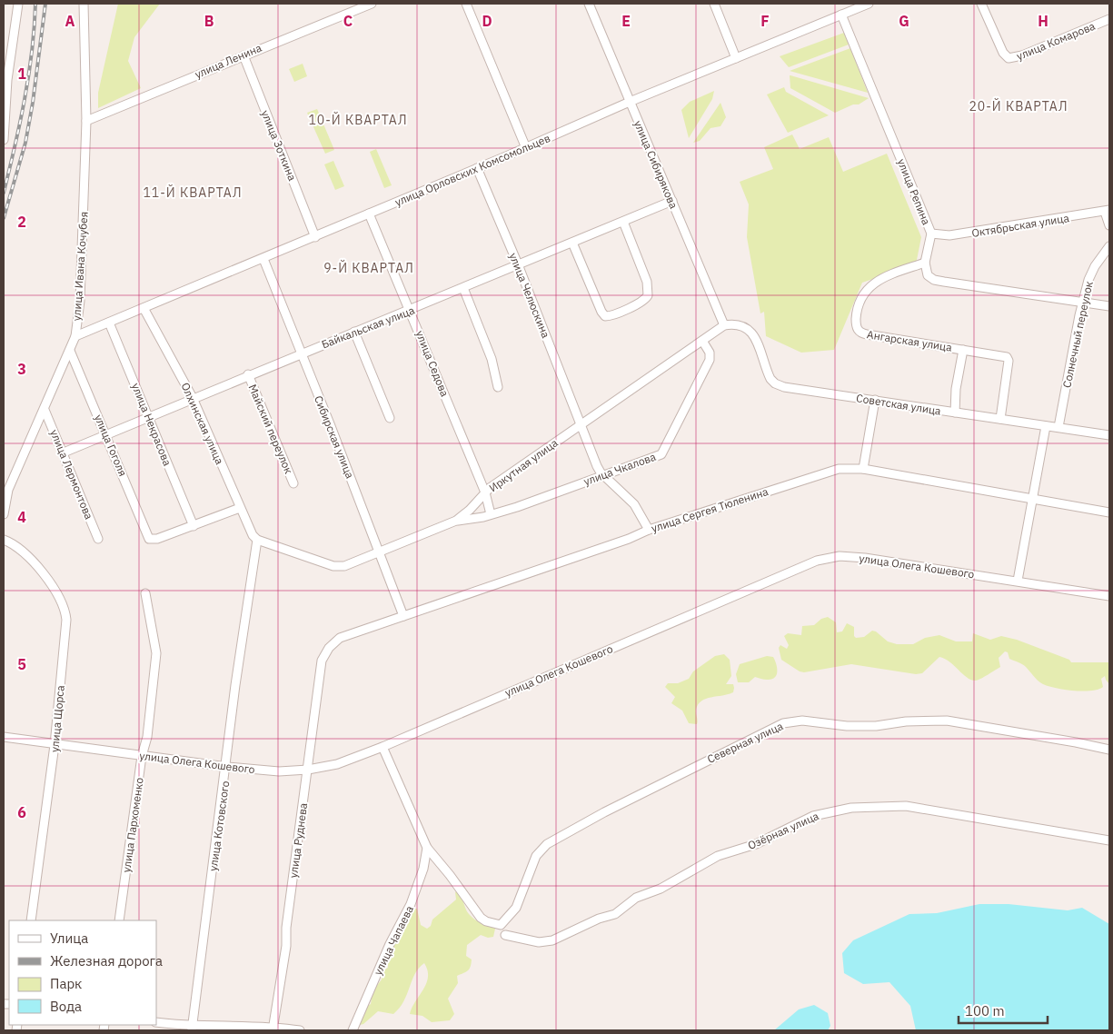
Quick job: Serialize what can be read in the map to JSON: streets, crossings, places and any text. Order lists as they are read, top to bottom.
{
  "streets": {
    "street": [
      "улица Комарова",
      "улица Ленина",
      "улица Зоткина",
      "улица Сибирякова",
      "улица Орловских Комсомольцев",
      "улица Репина",
      "Октябрьская улица",
      "улица Ивана Кочубея",
      "улица Челюскина",
      "Байкальская улица",
      "Солнечный переулок",
      "Ангарская улица",
      "улица Седова",
      "Советская улица",
      "Олхинская улица",
      "улица Некрасова",
      "Майский переулок",
      "Сибирская улица",
      "улица Гоголя",
      "Иркутная улица",
      "улица Чкалова",
      "улица Лермонтова",
      "улица Сергея Тюленина",
      "улица Олега Кошевого",
      "улица Щорса",
      "Северная улица",
      "улица Пархоменко",
      "улица Котовского",
      "Озёрная улица",
      "улица Руднева",
      "улица Чапаева"
    ]
  },
  "crossings": [
    ["улица Ленина", "улица Зоткина"],
    ["улица Ленина", "улица Ивана Кочубея"],
    ["улица Зоткина", "улица Орловских Комсомольцев"],
    ["улица Сибирякова", "улица Орловских Комсомольцев"],
    ["улица Сибирякова", "Байкальская улица"],
    ["улица Сибирякова", "Советская улица"],
    ["улица Сибирякова", "Иркутная улица"],
    ["улица Орловских Комсомольцев", "улица Репина"],
    ["улица Орловских Комсомольцев", "улица Ивана Кочубея"],
    ["улица Орловских Комсомольцев", "улица Челюскина"],
    ["улица Орловских Комсомольцев", "улица Седова"],
    ["улица Орловских Комсомольцев", "Олхинская улица"],
    ["улица Орловских Комсомольцев", "улица Некрасова"],
    ["улица Орловских Комсомольцев", "Сибирская улица"],
    ["улица Репина", "Октябрьская улица"],
    ["улица Репина", "Ангарская улица"],
    ["улица Ивана Кочубея", "улица Гоголя"],
    ["улица Ивана Кочубея", "улица Лермонтова"],
    ["улица Челюскина", "Байкальская улица"],
    ["улица Челюскина", "Иркутная улица"],
    ["улица Челюскина", "улица Чкалова"],
    ["улица Челюскина", "улица Сергея Тюленина"],
    ["Байкальская улица", "улица Седова"],
    ["Байкальская улица", "Олхинская улица"],
    ["Байкальская улица", "улица Некрасова"],
    ["Байкальская улица", "Майский переулок"],
    ["Байкальская улица", "Сибирская улица"],
    ["Байкальская улица", "улица Гоголя"],
    ["Байкальская улица", "улица Лермонтова"],
    ["Солнечный переулок", "Советская улица"],
    ["Ангарская улица", "Советская улица"],
    ["улица Седова", "Иркутная улица"],
    ["улица Седова", "улица Чкалова"],
    ["Советская улица", "Иркутная улица"],
    ["Олхинская улица", "Иркутная улица"],
    ["Олхинская улица", "улица Котовского"],
    ["улица Некрасова", "улица Гоголя"],
    ["Сибирская улица", "Иркутная улица"],
    ["Сибирская улица", "улица Сергея Тюленина"],
    ["Иркутная улица", "улица Чкалова"],
    ["Иркутная улица", "улица Котовского"],
    ["улица Сергея Тюленина", "улица Руднева"],
    ["улица Олега Кошевого", "улица Щорса"],
    ["улица Олега Кошевого", "улица Пархоменко"],
    ["улица Олега Кошевого", "улица Котовского"],
    ["улица Олега Кошевого", "улица Руднева"],
    ["Северная улица", "улица Чапаева"]
  ],
  "districts": [
    "20-Й КВАРТАЛ",
    "10-Й КВАРТАЛ",
    "11-Й КВАРТАЛ",
    "9-Й КВАРТАЛ"
  ],
  "legend": [
    "Улица",
    "Железная дорога",
    "Парк",
    "Вода"
  ],
  "scale_bar": "100 m",
  "grid": {
    "columns": [
      "A",
      "B",
      "C",
      "D",
      "E",
      "F",
      "G",
      "H"
    ],
    "rows": [
      "1",
      "2",
      "3",
      "4",
      "5",
      "6"
    ]
  }
}
